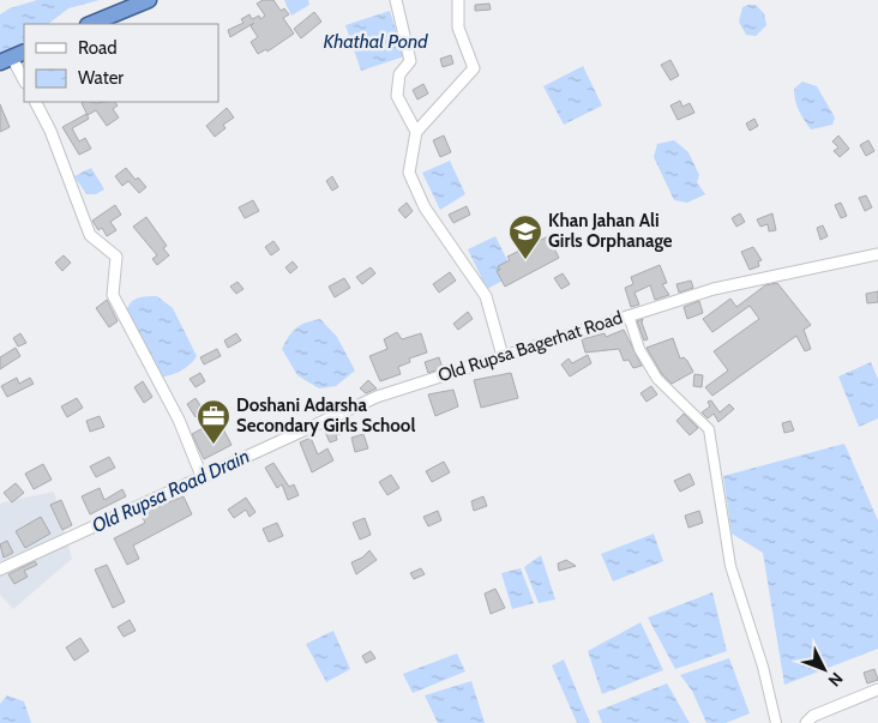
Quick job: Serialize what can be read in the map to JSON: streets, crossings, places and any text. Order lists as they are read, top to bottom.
{
  "streets": {
    "street": ["Old Rupsa Bagerhat Road"]
  },
  "water": ["Khathal Pond", "Old Rupsa Road Drain"],
  "places": {
    "school or university": ["Khan Jahan Ali Girls Orphanage"],
    "office": ["Doshani Adarsha Secondary Girls School"]
  },
  "legend": ["Road", "Water"],
  "north": "bottom right"
}
